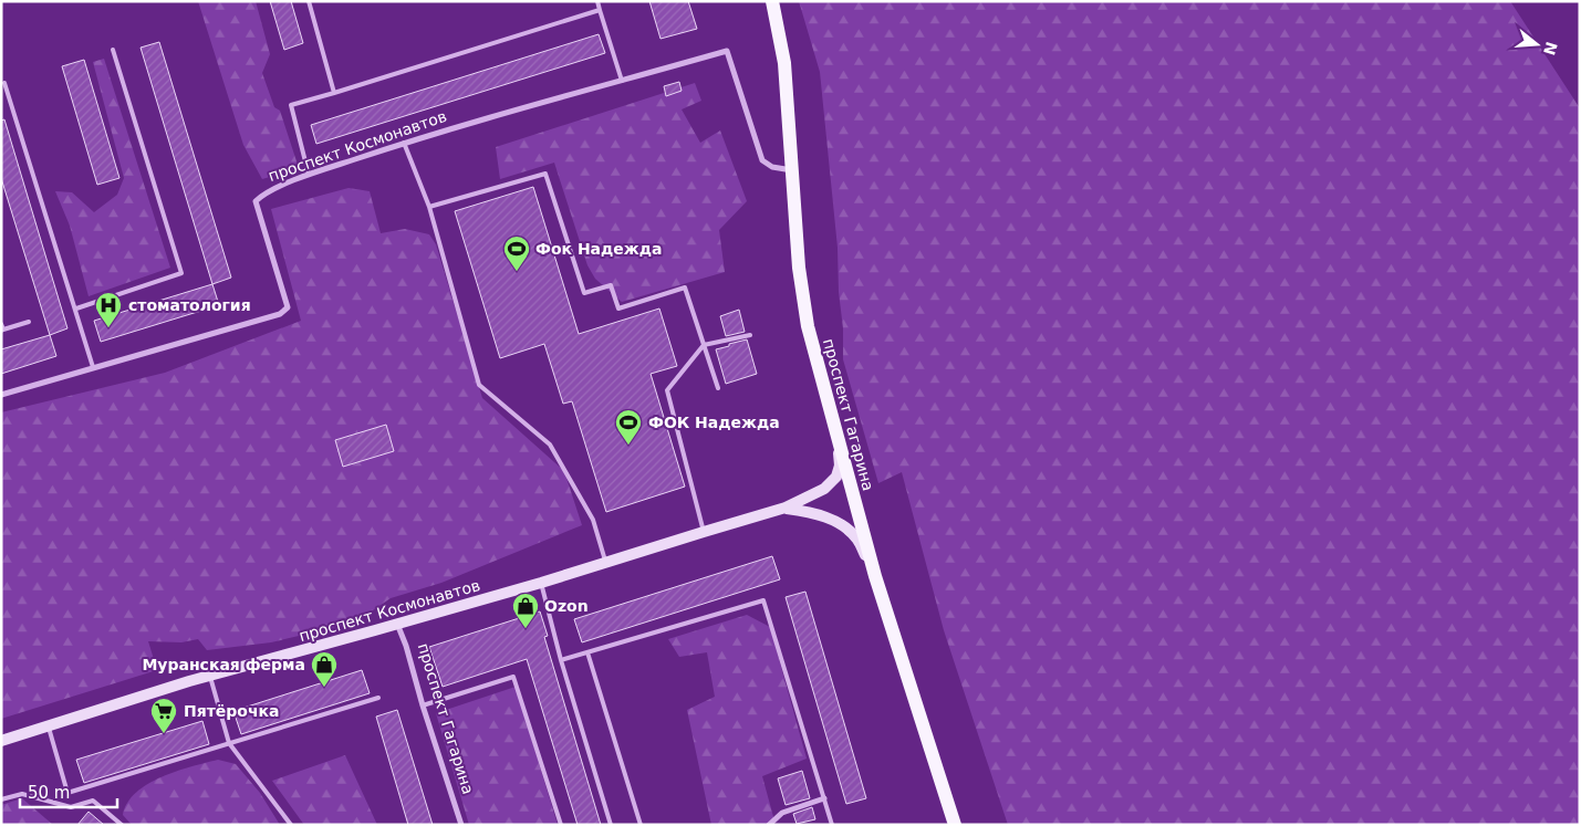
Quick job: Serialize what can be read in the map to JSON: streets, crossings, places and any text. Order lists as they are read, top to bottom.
{
  "streets": {
    "main road": ["проспект Космонавтов", "проспект Гагарина"]
  },
  "crossings": [
    ["проспект Космонавтов", "проспект Гагарина"]
  ],
  "places": {
    "sports": ["Фок Надежда", "ФОК Надежда"],
    "hospital": ["стоматология"],
    "shop": ["Ozon", "Муранская ферма"],
    "supermarket": ["Пятёрочка"]
  },
  "scale_bar": "50 m",
  "north": "right"
}
